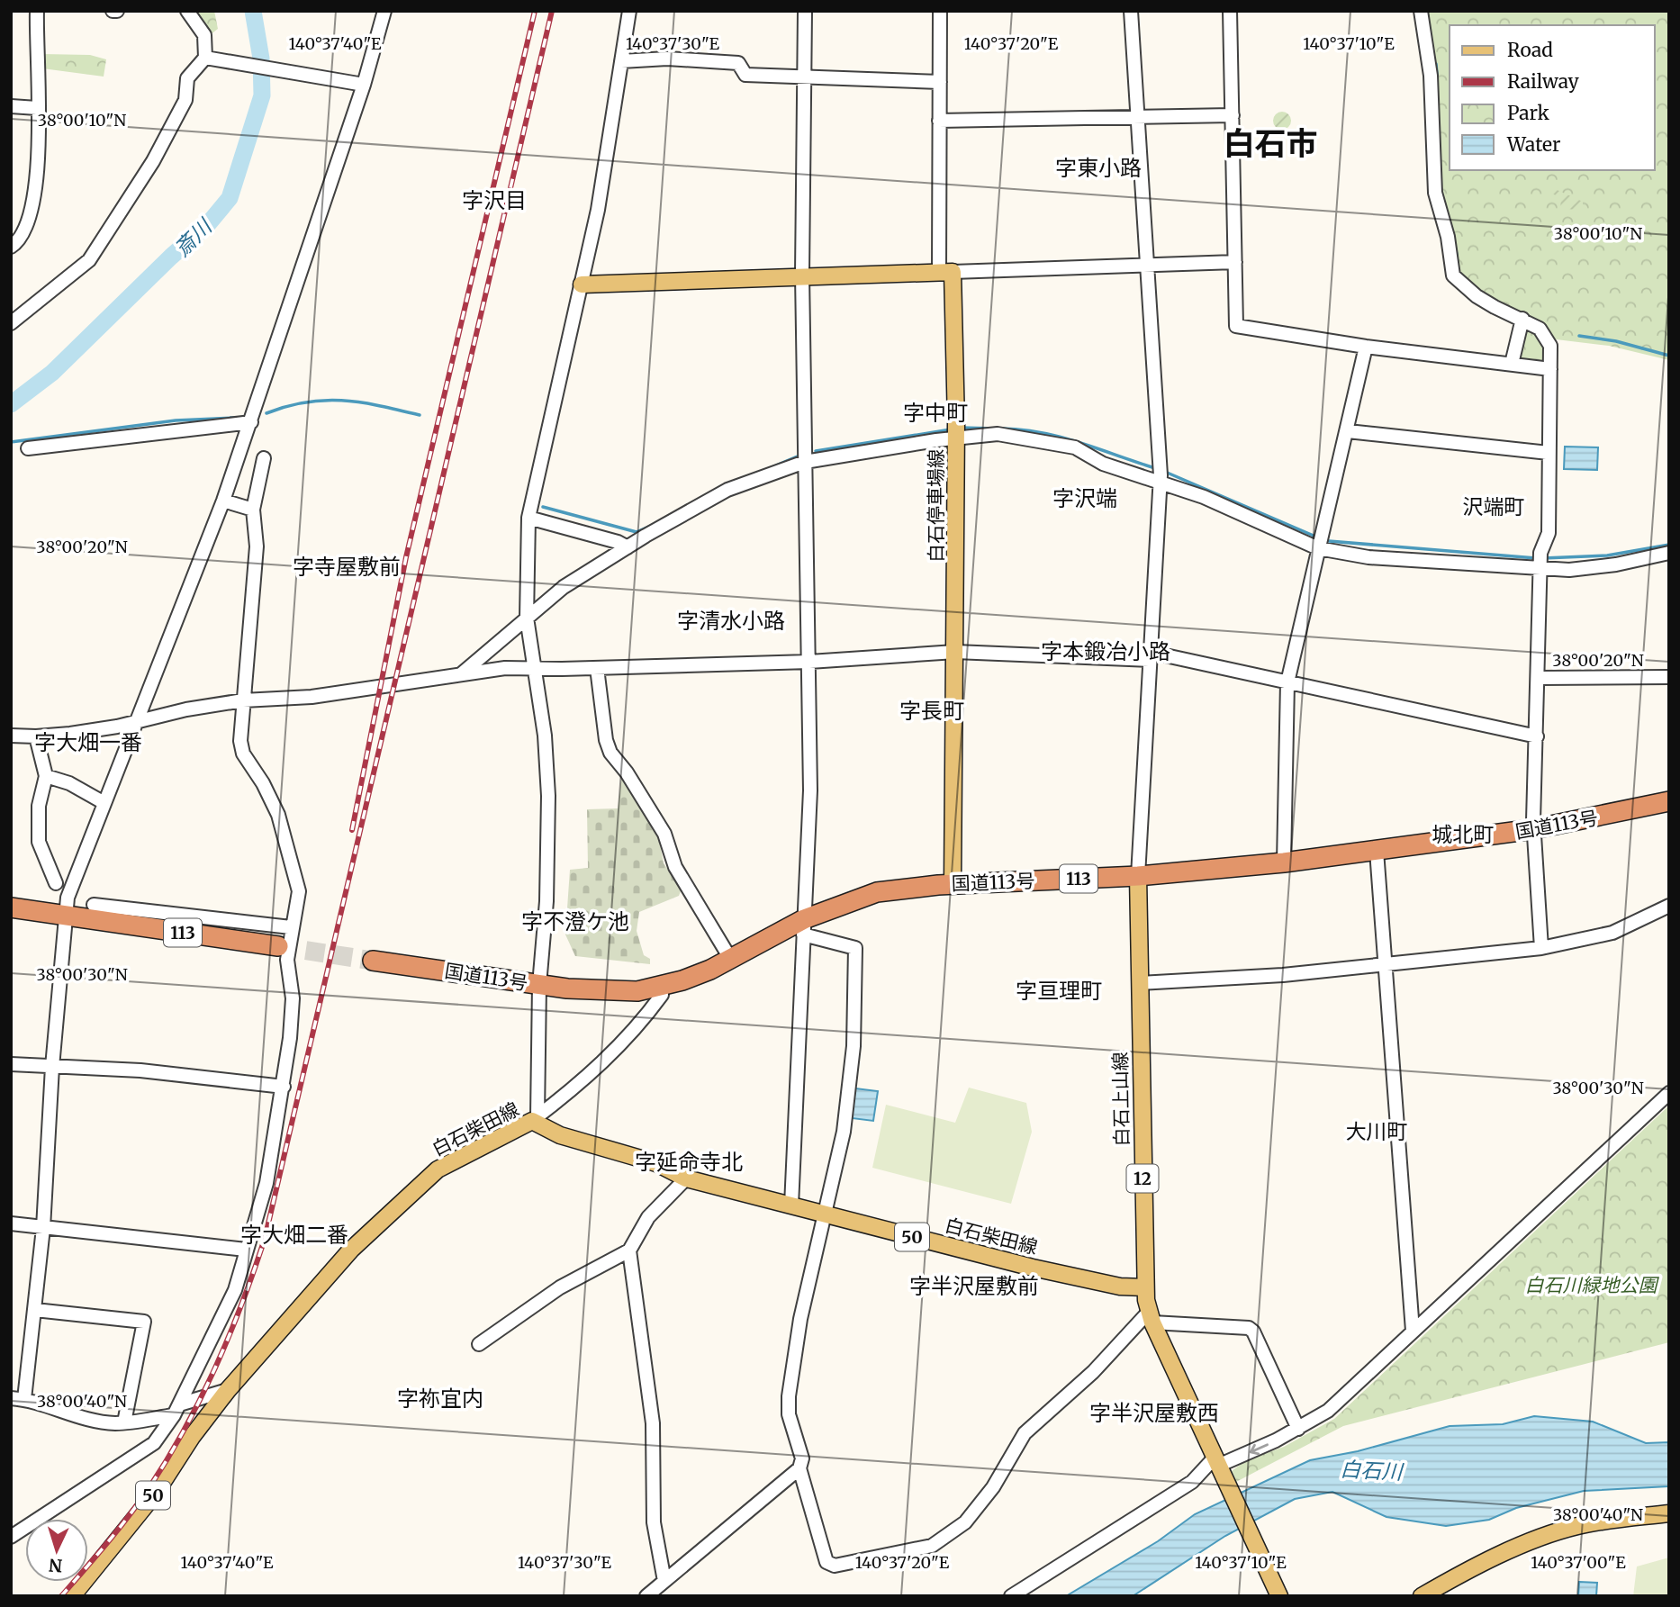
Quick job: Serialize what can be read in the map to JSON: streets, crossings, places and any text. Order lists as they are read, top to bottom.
{
  "streets": {
    "highway": ["国道113号", "113"],
    "main road": [
      "白石停車場線",
      "白石上山線",
      "白石柴田線",
      "12",
      "50"
    ]
  },
  "crossings": [
    ["白石停車場線", "国道113号"],
    ["国道113号", "白石上山線"],
    ["白石上山線", "白石柴田線"]
  ],
  "districts": [
    "白石市",
    "字東小路",
    "字沢目",
    "字中町",
    "字沢端",
    "沢端町",
    "字寺屋敷前",
    "字清水小路",
    "字本鍛冶小路",
    "字長町",
    "字大畑一番",
    "城北町",
    "字不澄ケ池",
    "字亘理町",
    "大川町",
    "字延命寺北",
    "字大畑二番",
    "字半沢屋敷前",
    "字祢宜内",
    "字半沢屋敷西"
  ],
  "water": ["斎川", "白石川"],
  "parks": ["白石川緑地公園"],
  "legend": [
    "Road",
    "Railway",
    "Park",
    "Water"
  ],
  "north": "bottom",
  "coordinates": [
    "140°37'40\"E",
    "140°37'30\"E",
    "140°37'20\"E",
    "140°37'10\"E",
    "38°00'10\"N",
    "38°00'20\"N",
    "38°00'30\"N",
    "38°00'40\"N",
    "140°37'00\"E"
  ]
}
